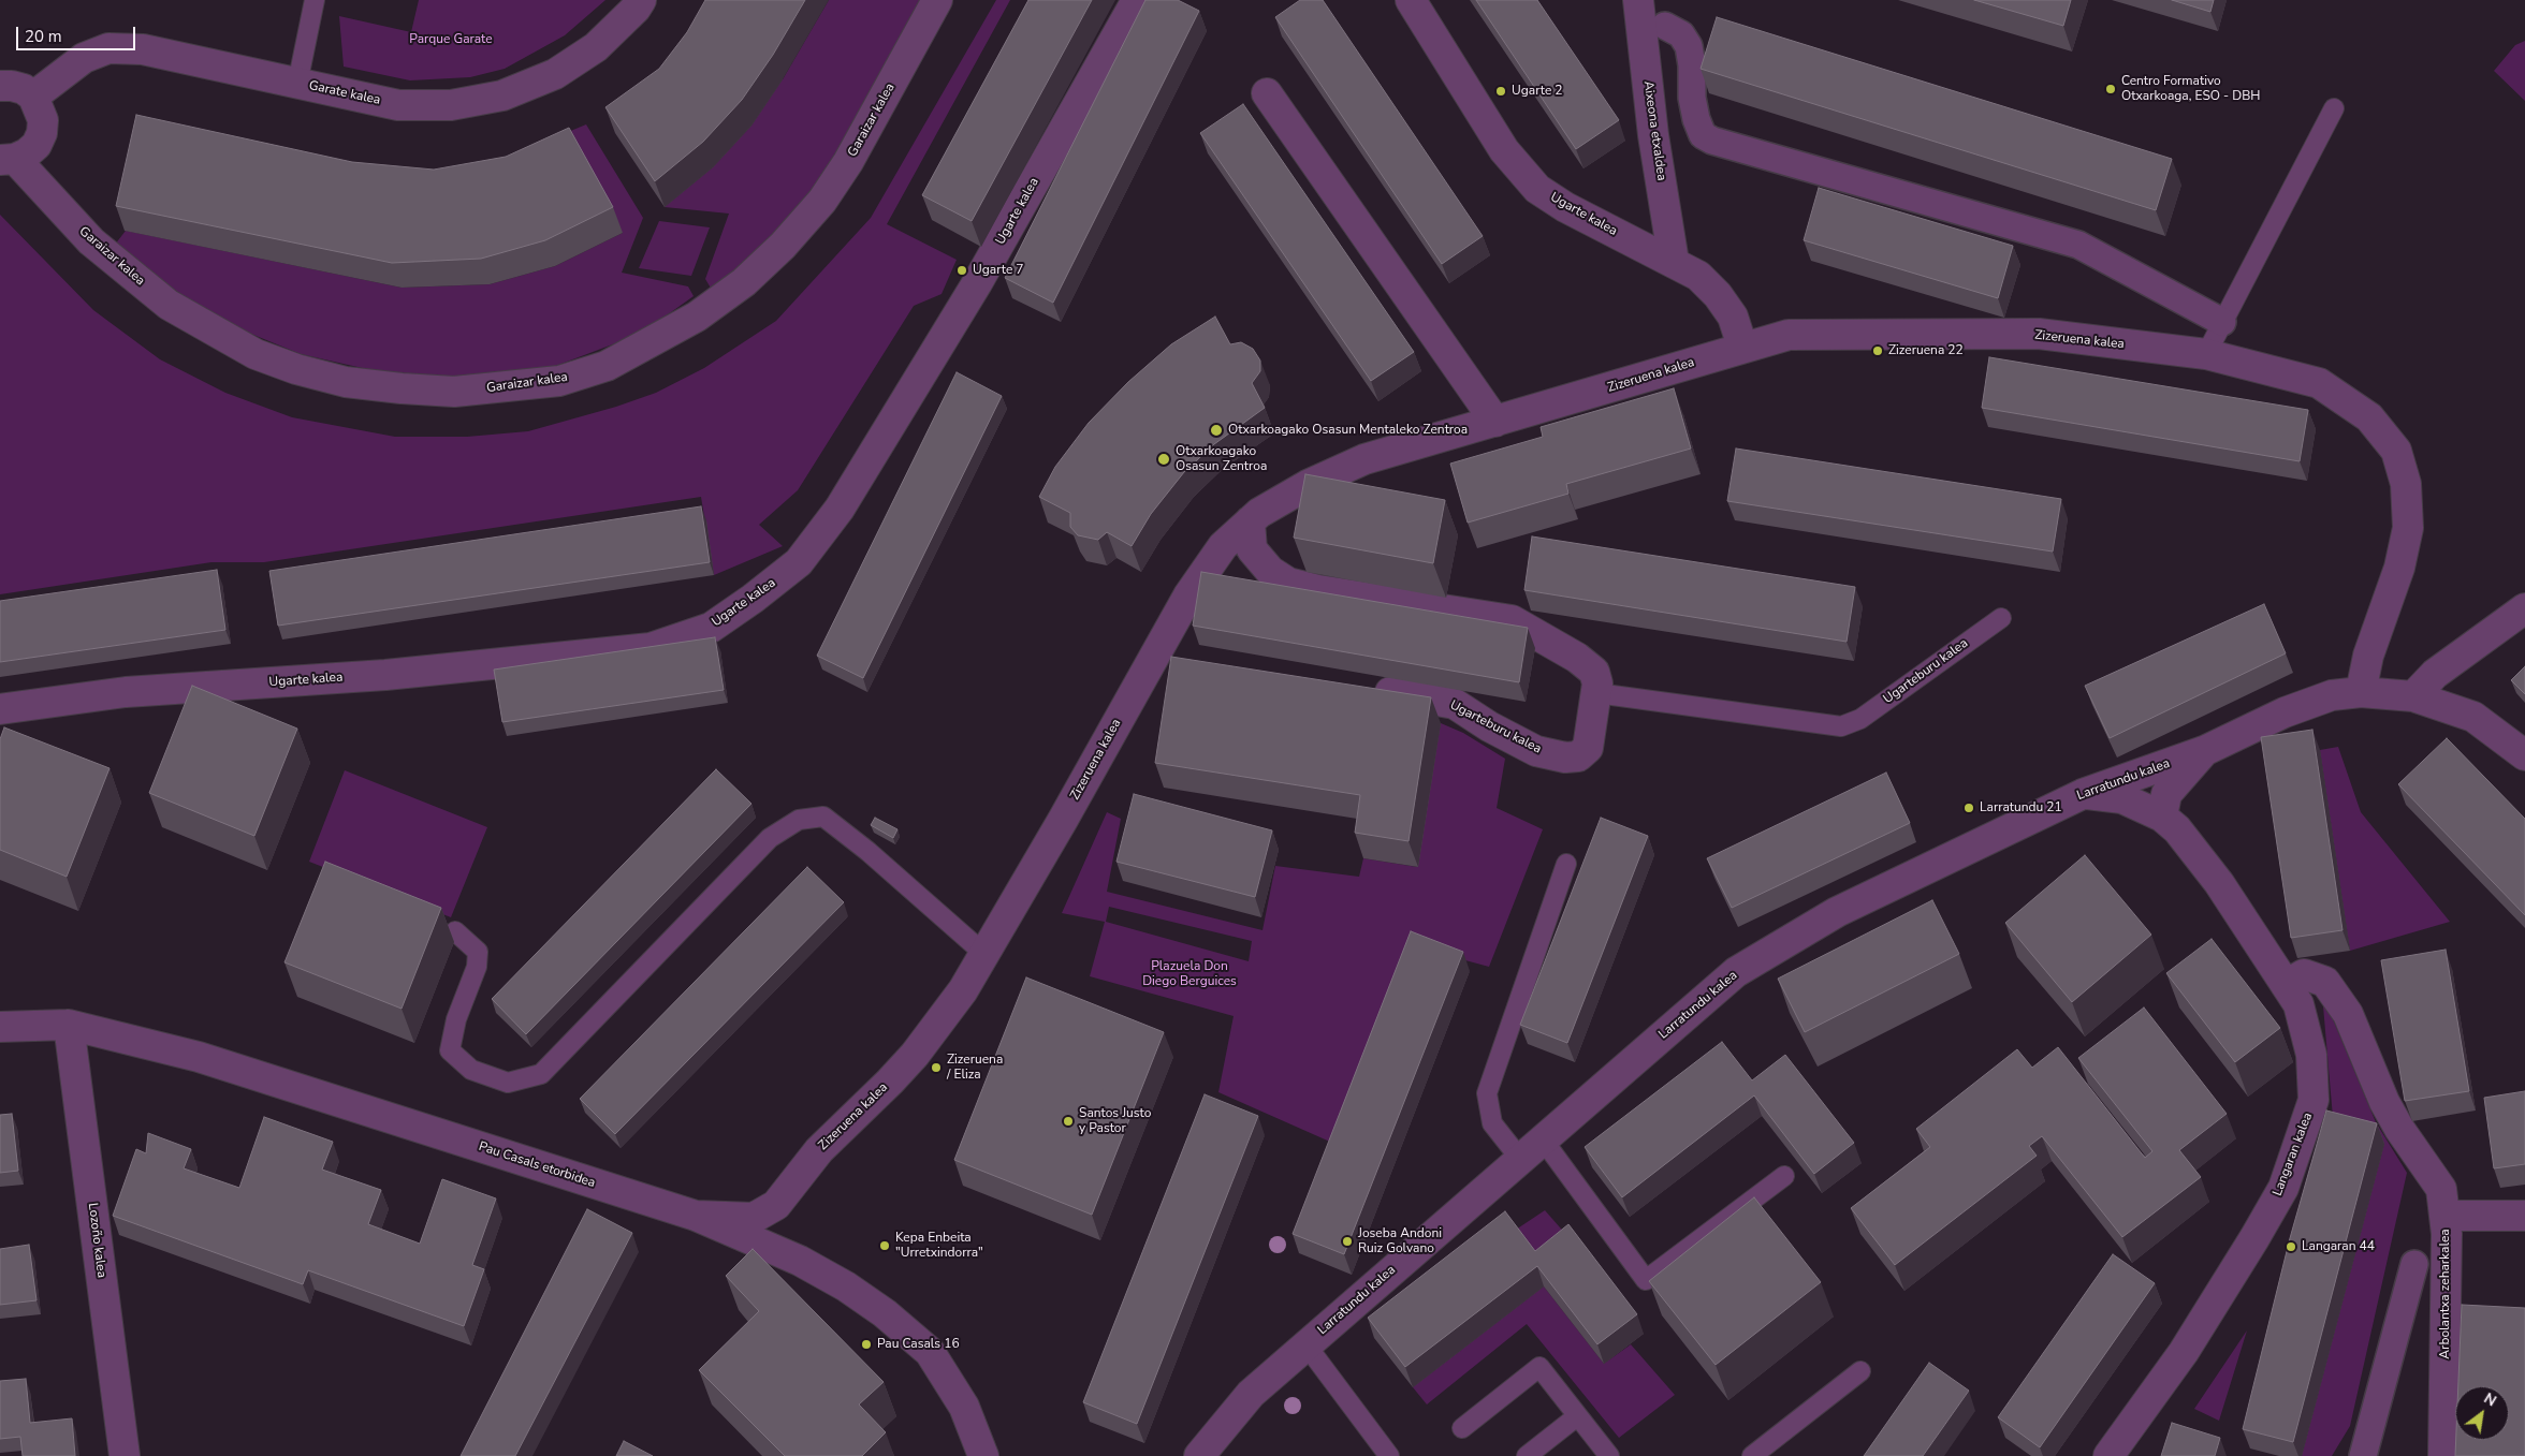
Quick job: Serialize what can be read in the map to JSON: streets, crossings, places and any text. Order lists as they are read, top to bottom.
{
  "streets": {
    "street": [
      "Garate kalea",
      "Garaizar kalea",
      "Aixeona etxaldea",
      "Ugarte kalea",
      "Zizeruena kalea",
      "Ugarteburu kalea",
      "Larratundu kalea",
      "Langaran kalea",
      "Pau Casals etorbidea",
      "Lozoño kalea",
      "Arbolantxa zeharkalea"
    ]
  },
  "crossings": [
    ["Aixeona etxaldea", "Ugarte kalea"],
    ["Ugarte kalea", "Zizeruena kalea"],
    ["Zizeruena kalea", "Ugarteburu kalea"],
    ["Zizeruena kalea", "Larratundu kalea"],
    ["Larratundu kalea", "Langaran kalea"],
    ["Langaran kalea", "Arbolantxa zeharkalea"],
    ["Pau Casals etorbidea", "Lozoño kalea"]
  ],
  "parks": ["Parque Garate", "Plazuela Don Diego Berguices"],
  "places": [
    "Centro Formativo Otxarkoaga, ESO - DBH",
    "Ugarte 2",
    "Ugarte 7",
    "Zizeruena 22",
    "Otxarkoagako Osasun Mentaleko Zentroa",
    "Otxarkoagako Osasun Zentroa",
    "Larratundu 21",
    "Zizeruena / Eliza",
    "Santos Justo y Pastor",
    "Joseba Andoni Ruiz Golvano",
    "Kepa Enbeita \"Urretxindorra\"",
    "Langaran 44",
    "Pau Casals 16"
  ],
  "scale_bar": "20 m",
  "north": "top right"
}
